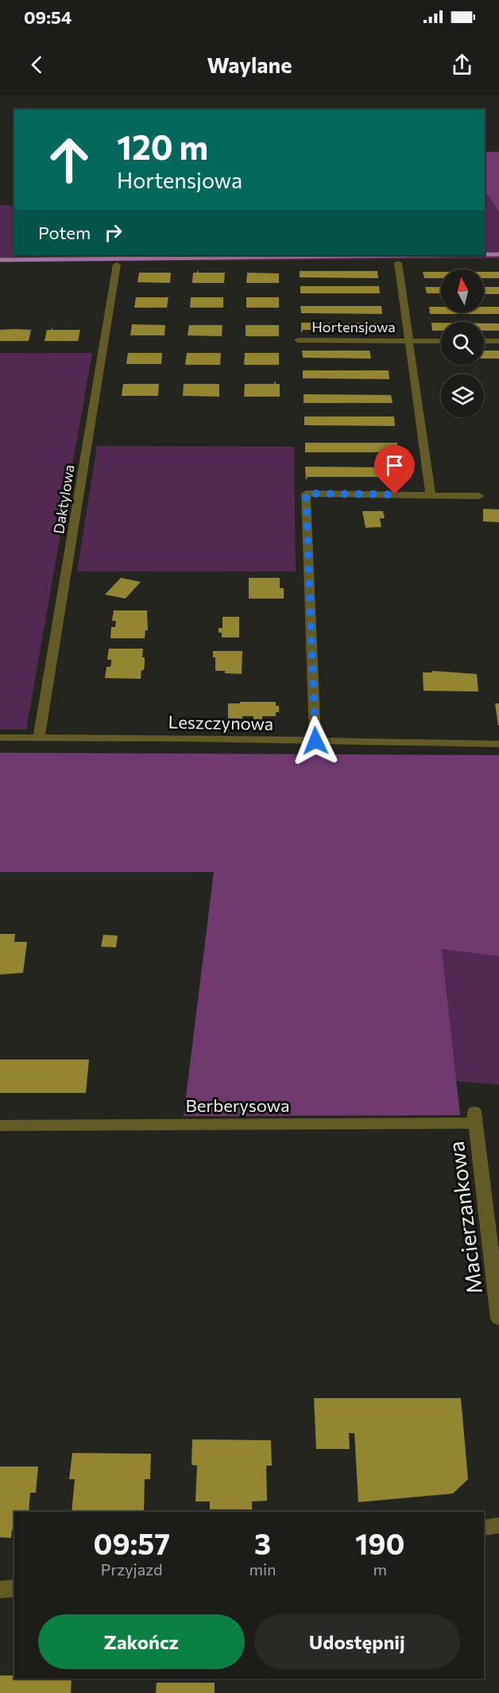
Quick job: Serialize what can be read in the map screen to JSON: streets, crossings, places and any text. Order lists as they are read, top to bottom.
{
  "streets": {
    "street": [
      "Hortensjowa",
      "Daktylowa",
      "Leszczynowa",
      "Berberysowa",
      "Macierzankowa"
    ]
  },
  "crossings": [
    ["Daktylowa", "Leszczynowa"],
    ["Berberysowa", "Macierzankowa"]
  ],
  "north": "top",
  "page": {
    "status": "09:54",
    "header": "Waylane",
    "turn": ["120 m", "Hortensjowa"],
    "then": "Potem",
    "eta": [
      "09:57",
      "Przyjazd",
      "3",
      "min",
      "190",
      "m"
    ],
    "buttons": ["Zakończ", "Udostępnij"]
  }
}
